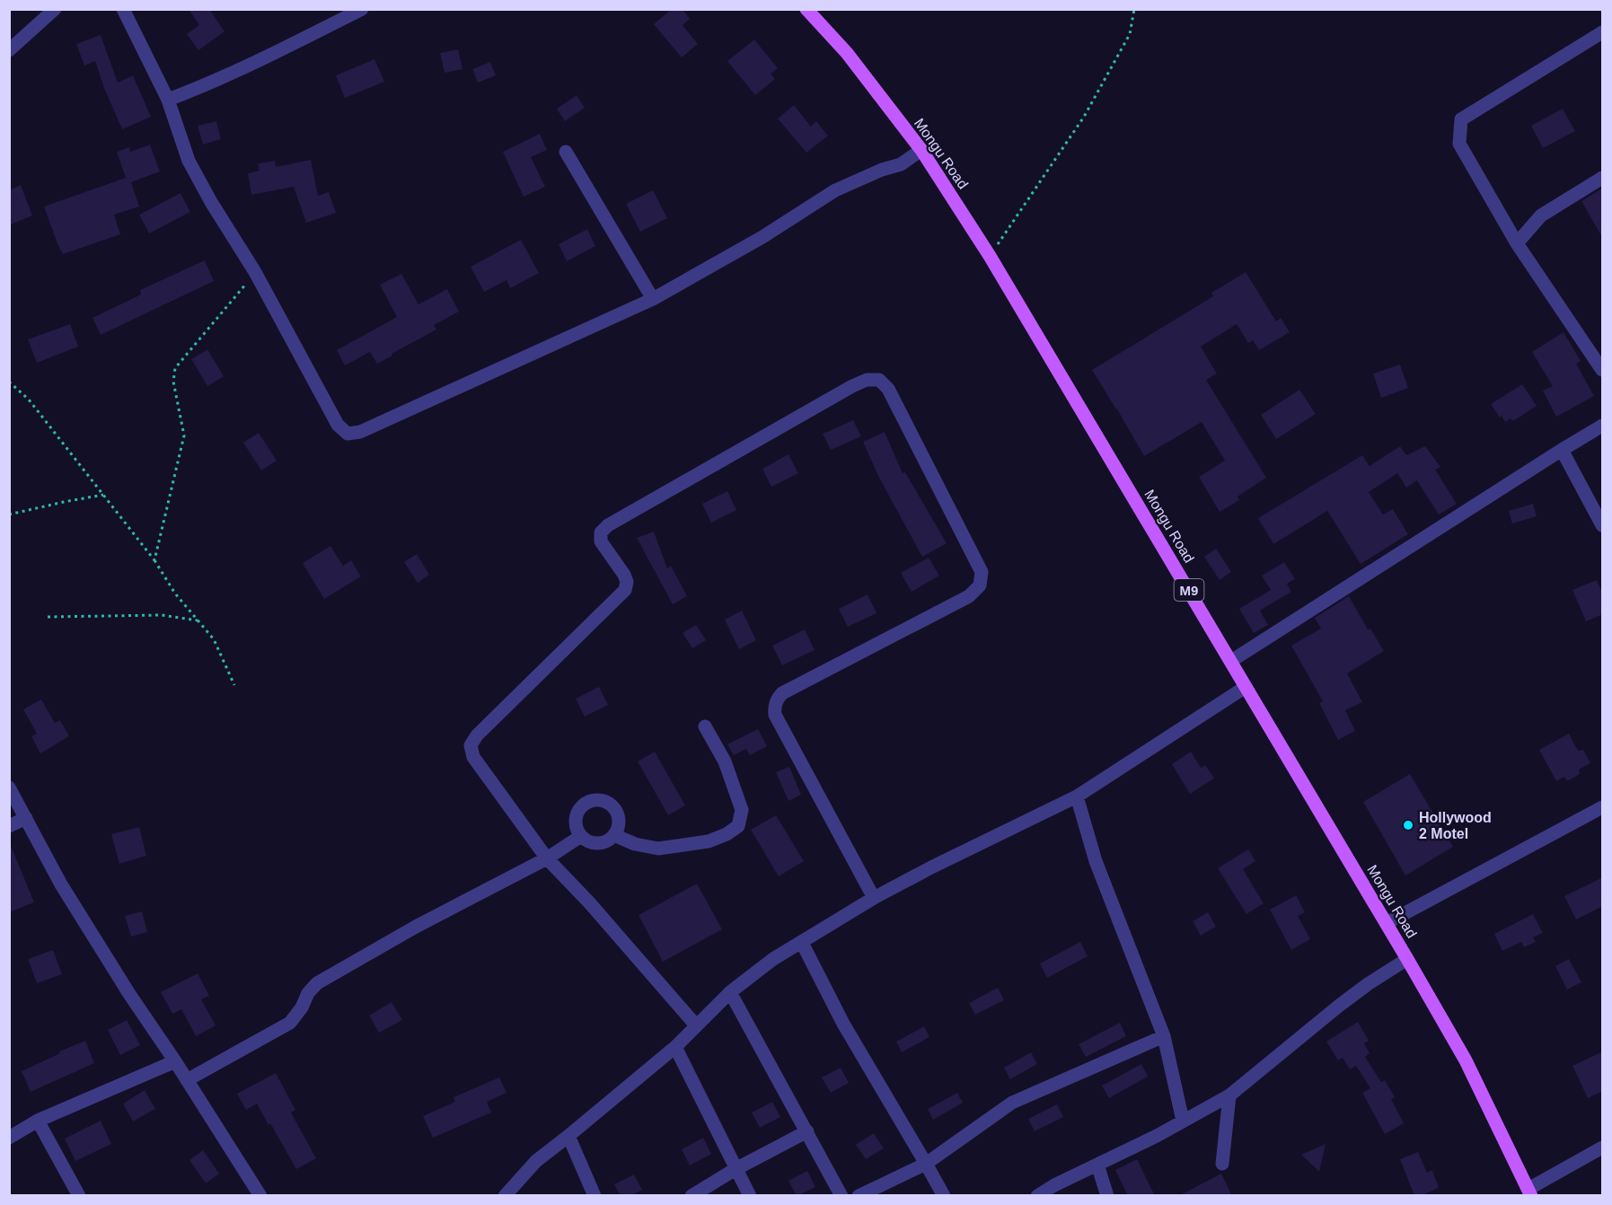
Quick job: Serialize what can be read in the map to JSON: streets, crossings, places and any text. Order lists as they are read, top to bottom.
{
  "streets": {
    "main road": ["Mongu Road", "M9"]
  },
  "places": ["Hollywood 2 Motel"]
}
